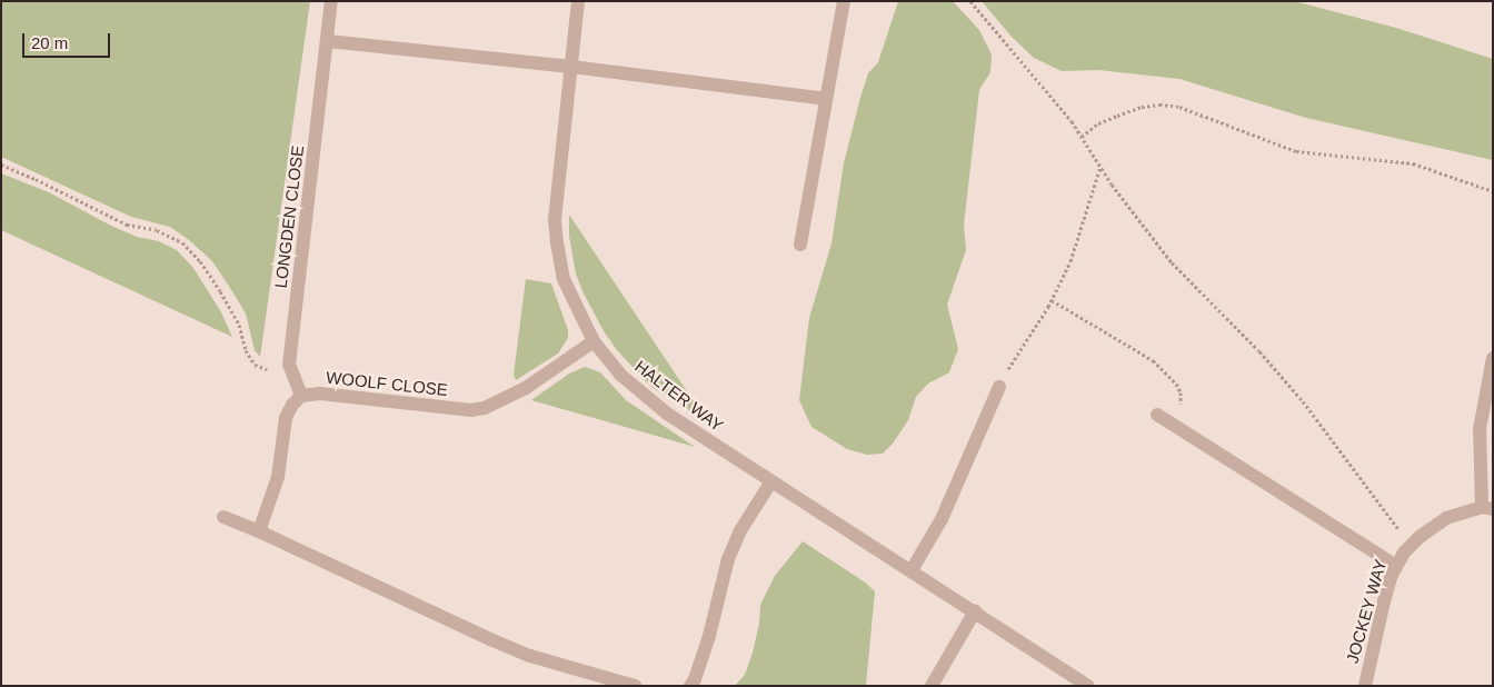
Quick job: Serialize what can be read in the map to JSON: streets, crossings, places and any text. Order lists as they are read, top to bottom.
{
  "streets": {
    "street": [
      "LONGDEN CLOSE",
      "WOOLF CLOSE",
      "HALTER WAY",
      "JOCKEY WAY"
    ]
  },
  "crossings": [
    ["LONGDEN CLOSE", "WOOLF CLOSE"],
    ["WOOLF CLOSE", "HALTER WAY"]
  ],
  "scale_bar": "20 m"
}
